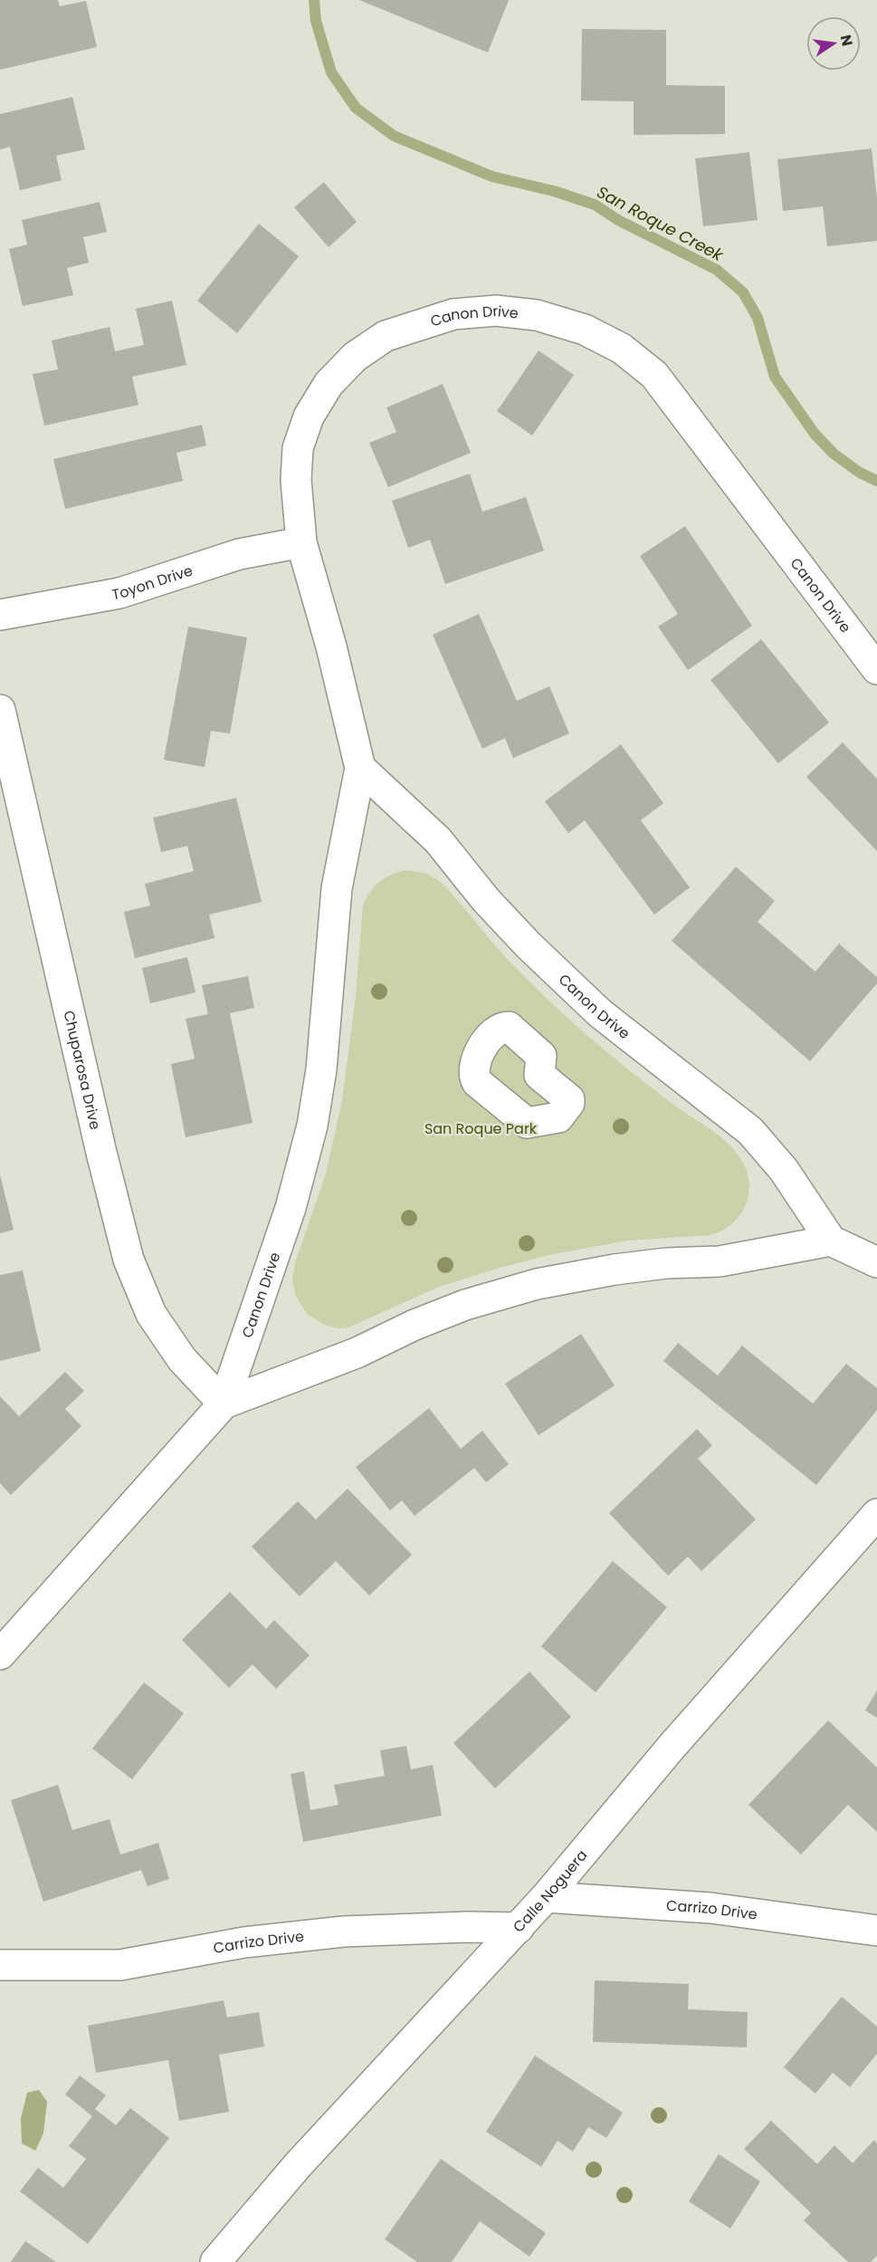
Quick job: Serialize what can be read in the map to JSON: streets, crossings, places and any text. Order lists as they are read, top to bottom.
{
  "streets": {
    "street": [
      "Canon Drive",
      "Toyon Drive",
      "Chuparosa Drive",
      "Calle Noguera",
      "Carrizo Drive"
    ]
  },
  "crossings": [
    ["Canon Drive", "Toyon Drive"],
    ["Canon Drive", "Chuparosa Drive"],
    ["Calle Noguera", "Carrizo Drive"]
  ],
  "water": ["San Roque Creek"],
  "parks": ["San Roque Park"],
  "north": "right"
}
